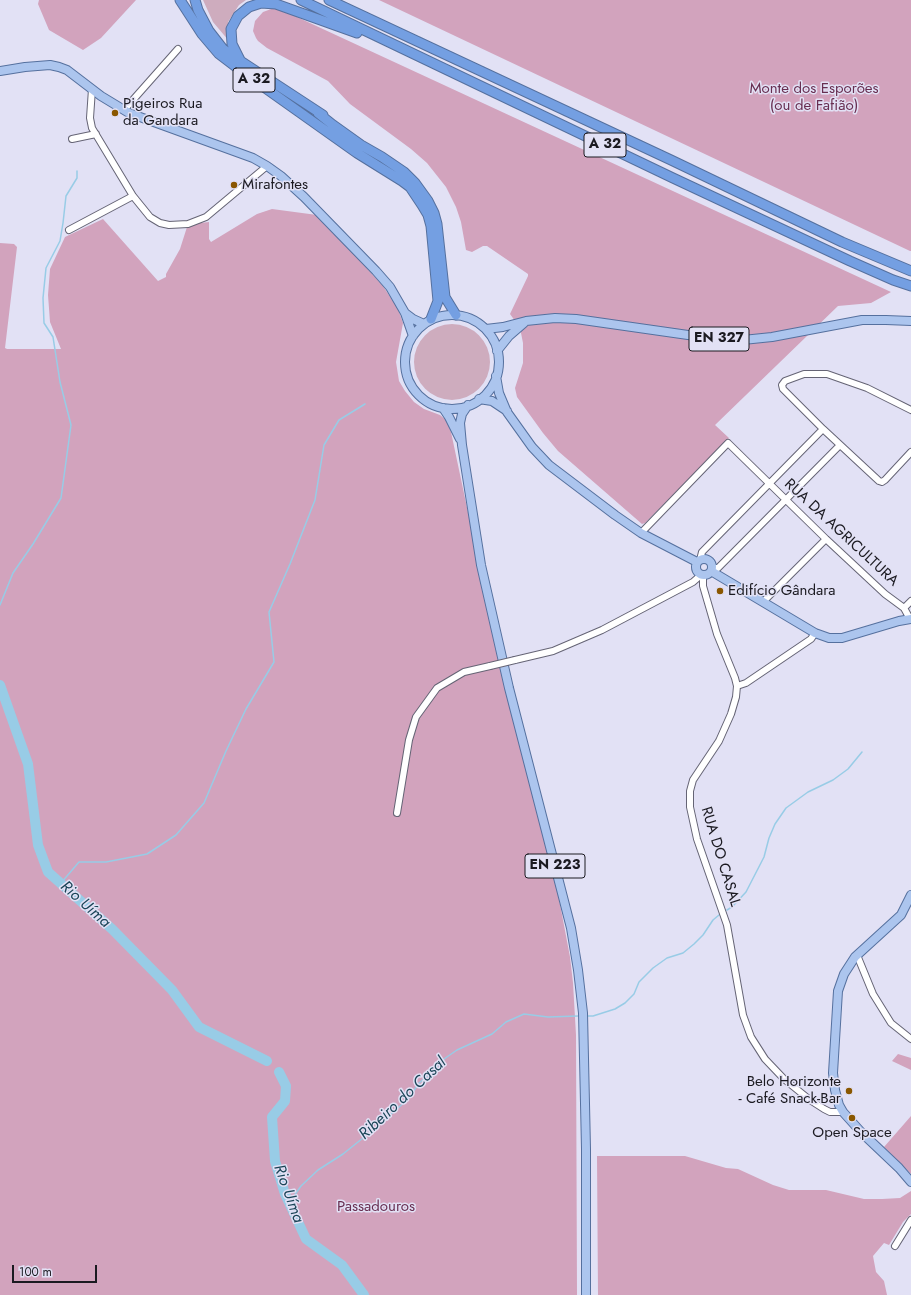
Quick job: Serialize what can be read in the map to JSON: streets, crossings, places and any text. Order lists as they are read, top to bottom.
{
  "streets": {
    "highway": ["A 32"],
    "main road": ["EN 327", "EN 223"],
    "street": ["RUA DA AGRICULTURA", "RUA DO CASAL"]
  },
  "crossings": [
    ["A 32", "EN 327"],
    ["A 32", "EN 223"],
    ["EN 327", "EN 223"]
  ],
  "water": ["Rio Uíma", "Ribeiro do Casal"],
  "parks": ["Monte dos Esporões (ou de Fafião)", "Passadouros"],
  "places": [
    "Pigeiros Rua da Gandara",
    "Mirafontes",
    "Edifício Gândara",
    "Belo Horizonte - Café Snack-Bar",
    "Open Space"
  ],
  "scale_bar": "100 m"
}
